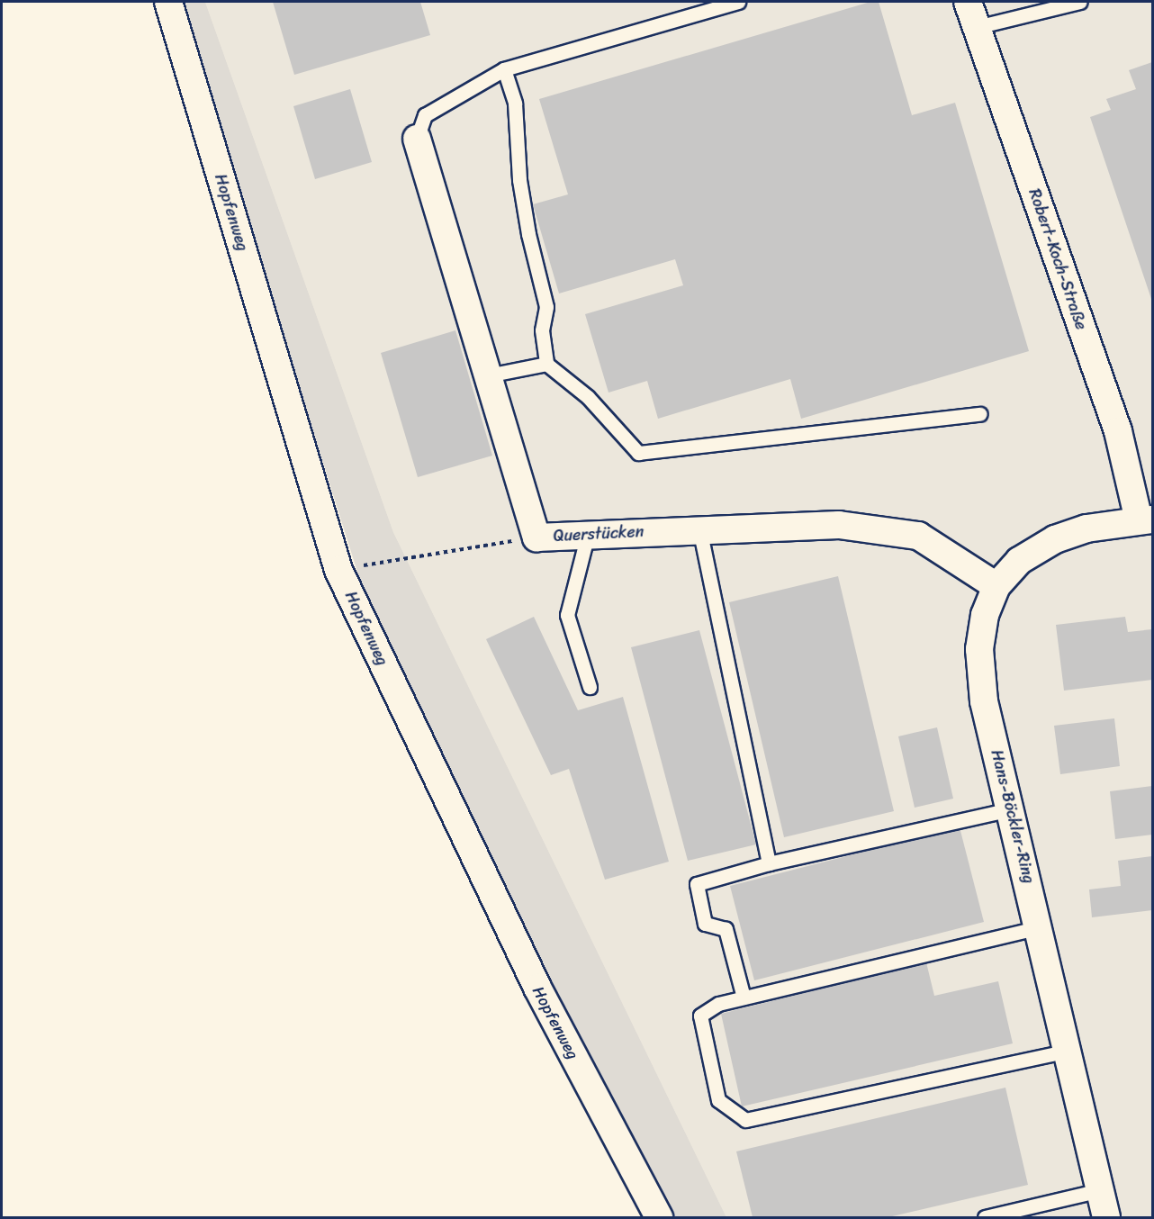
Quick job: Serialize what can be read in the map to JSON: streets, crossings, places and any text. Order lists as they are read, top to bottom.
{
  "streets": {
    "street": [
      "Hopfenweg",
      "Robert-Koch-Straße",
      "Querstücken",
      "Hans-Böckler-Ring"
    ]
  },
  "crossings": [
    ["Robert-Koch-Straße", "Hans-Böckler-Ring"],
    ["Querstücken", "Hans-Böckler-Ring"]
  ]
}
